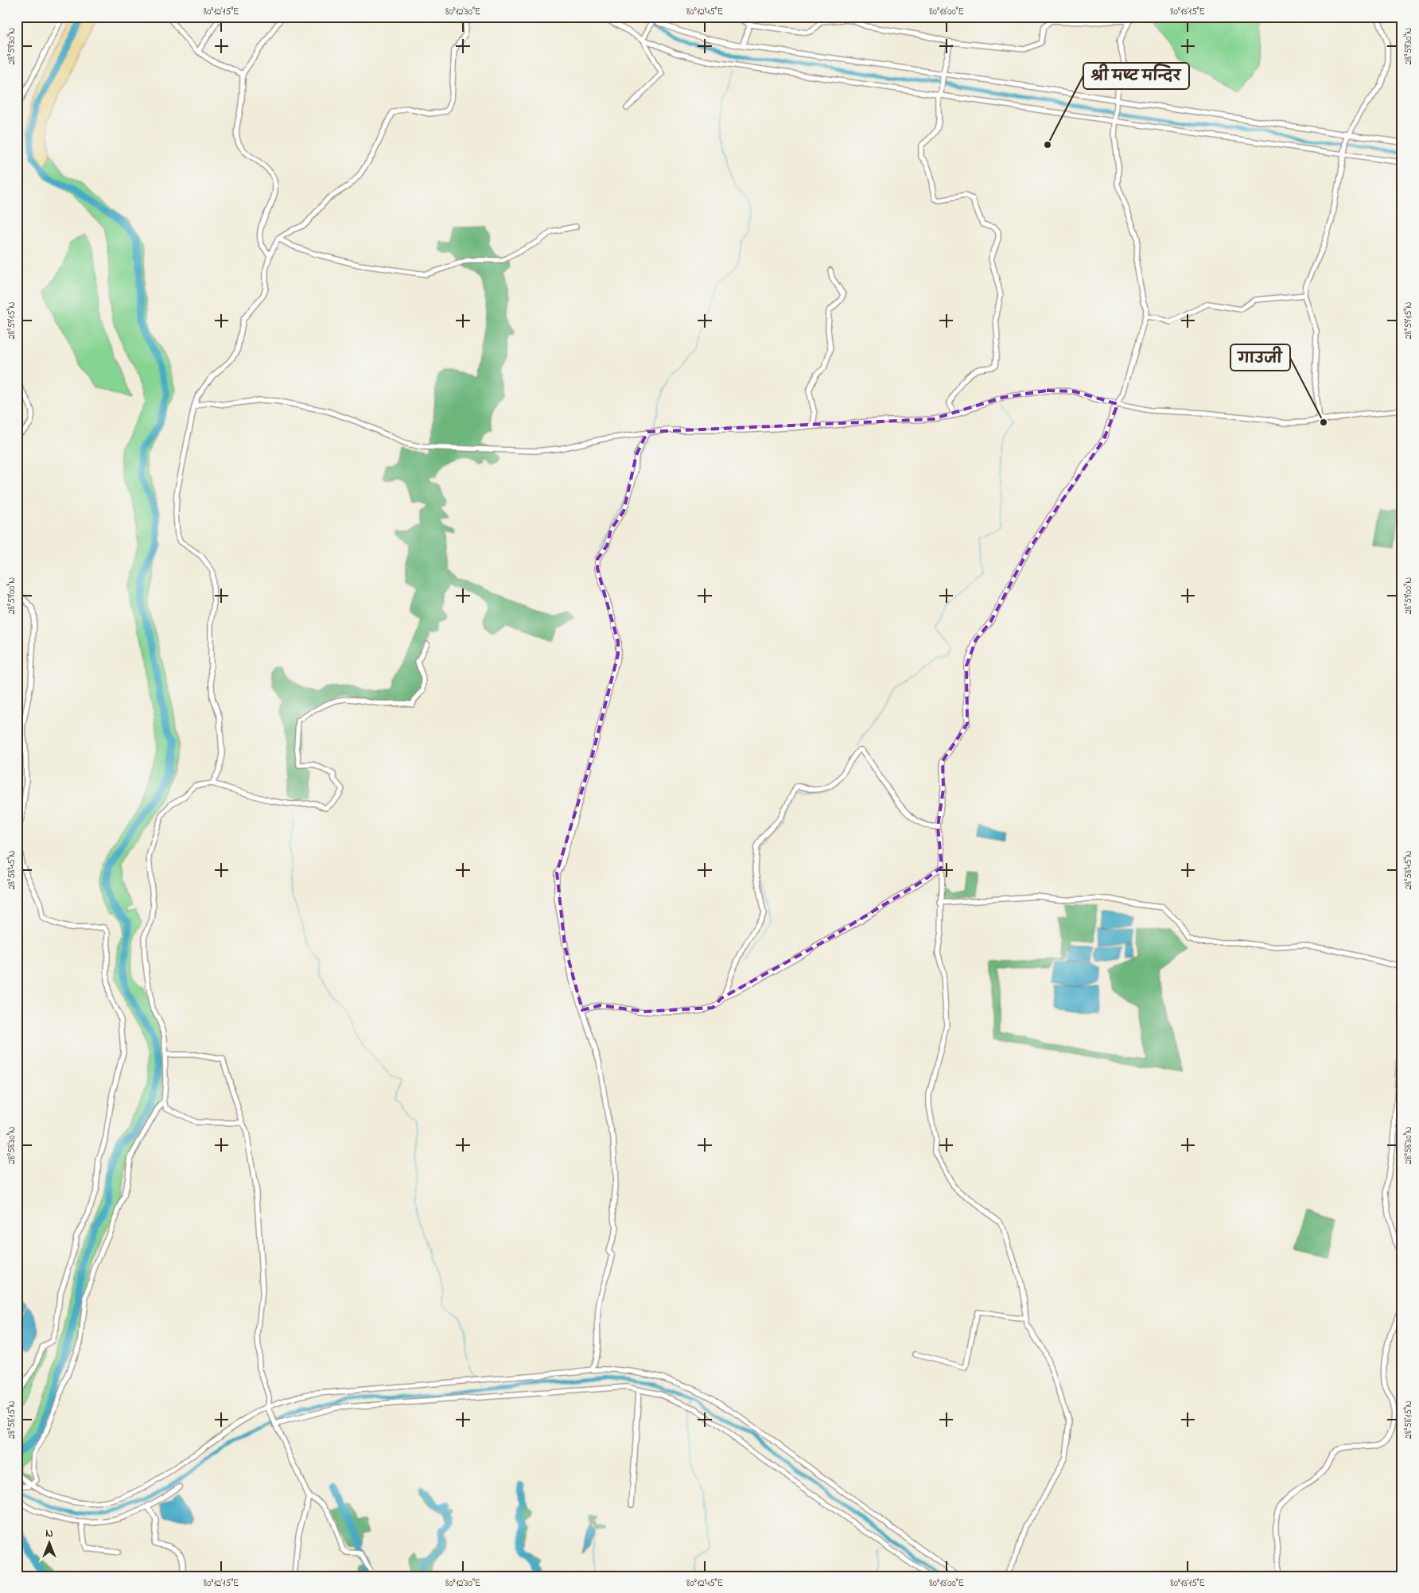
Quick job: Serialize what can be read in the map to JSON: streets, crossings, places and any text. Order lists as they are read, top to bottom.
{
  "places": ["श्री मष्ट मन्दिर", "गाउजी"],
  "north": "top",
  "coordinates": [
    "80°12'15\"E",
    "80°12'30\"E",
    "80°12'45\"E",
    "80°13'00\"E",
    "80°13'15\"E",
    "28°59'30\"N",
    "28°59'15\"N",
    "28°59'00\"N",
    "28°58'45\"N",
    "28°58'30\"N",
    "28°58'15\"N"
  ]
}
